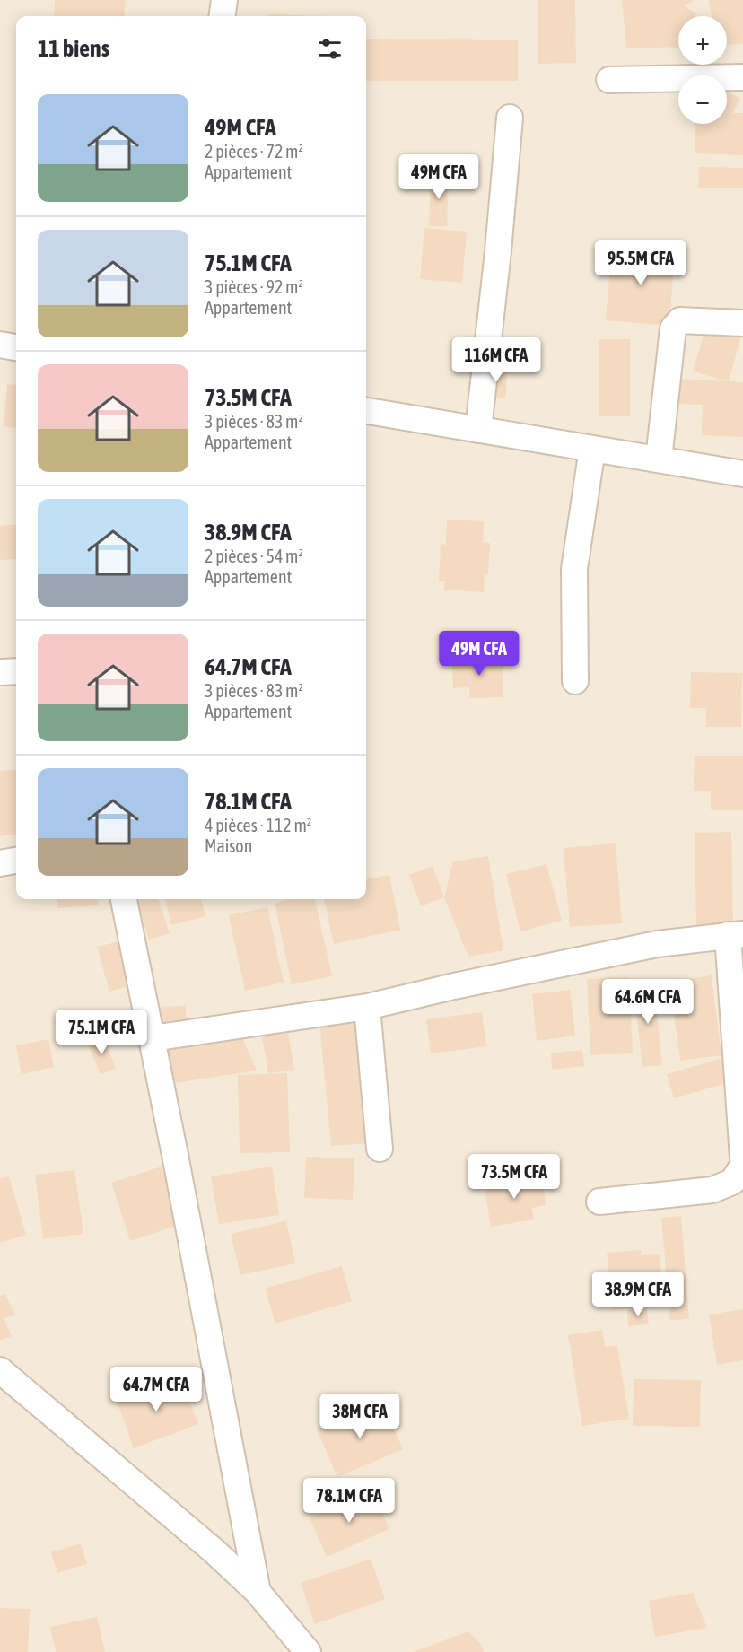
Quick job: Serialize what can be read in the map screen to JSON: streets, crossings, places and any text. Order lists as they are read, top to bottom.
{
  "page": {
    "map_buttons": ["+", "−"],
    "heading": "11 biens",
    "list": [
      {
        "name": "49M CFA",
        "note": "2 pièces · 72 m² · Appartement"
      },
      {
        "name": "75.1M CFA",
        "note": "3 pièces · 92 m² · Appartement"
      },
      {
        "name": "73.5M CFA",
        "note": "3 pièces · 83 m² · Appartement"
      },
      {
        "name": "38.9M CFA",
        "note": "2 pièces · 54 m² · Appartement"
      },
      {
        "name": "64.7M CFA",
        "note": "3 pièces · 83 m² · Appartement"
      },
      {
        "name": "78.1M CFA",
        "note": "4 pièces · 112 m² · Maison"
      }
    ],
    "price": [
      "49M CFA",
      "95.5M CFA",
      "116M CFA",
      "49M CFA",
      "64.6M CFA",
      "75.1M CFA",
      "73.5M CFA",
      "38.9M CFA",
      "64.7M CFA",
      "38M CFA",
      "78.1M CFA"
    ]
  }
}
